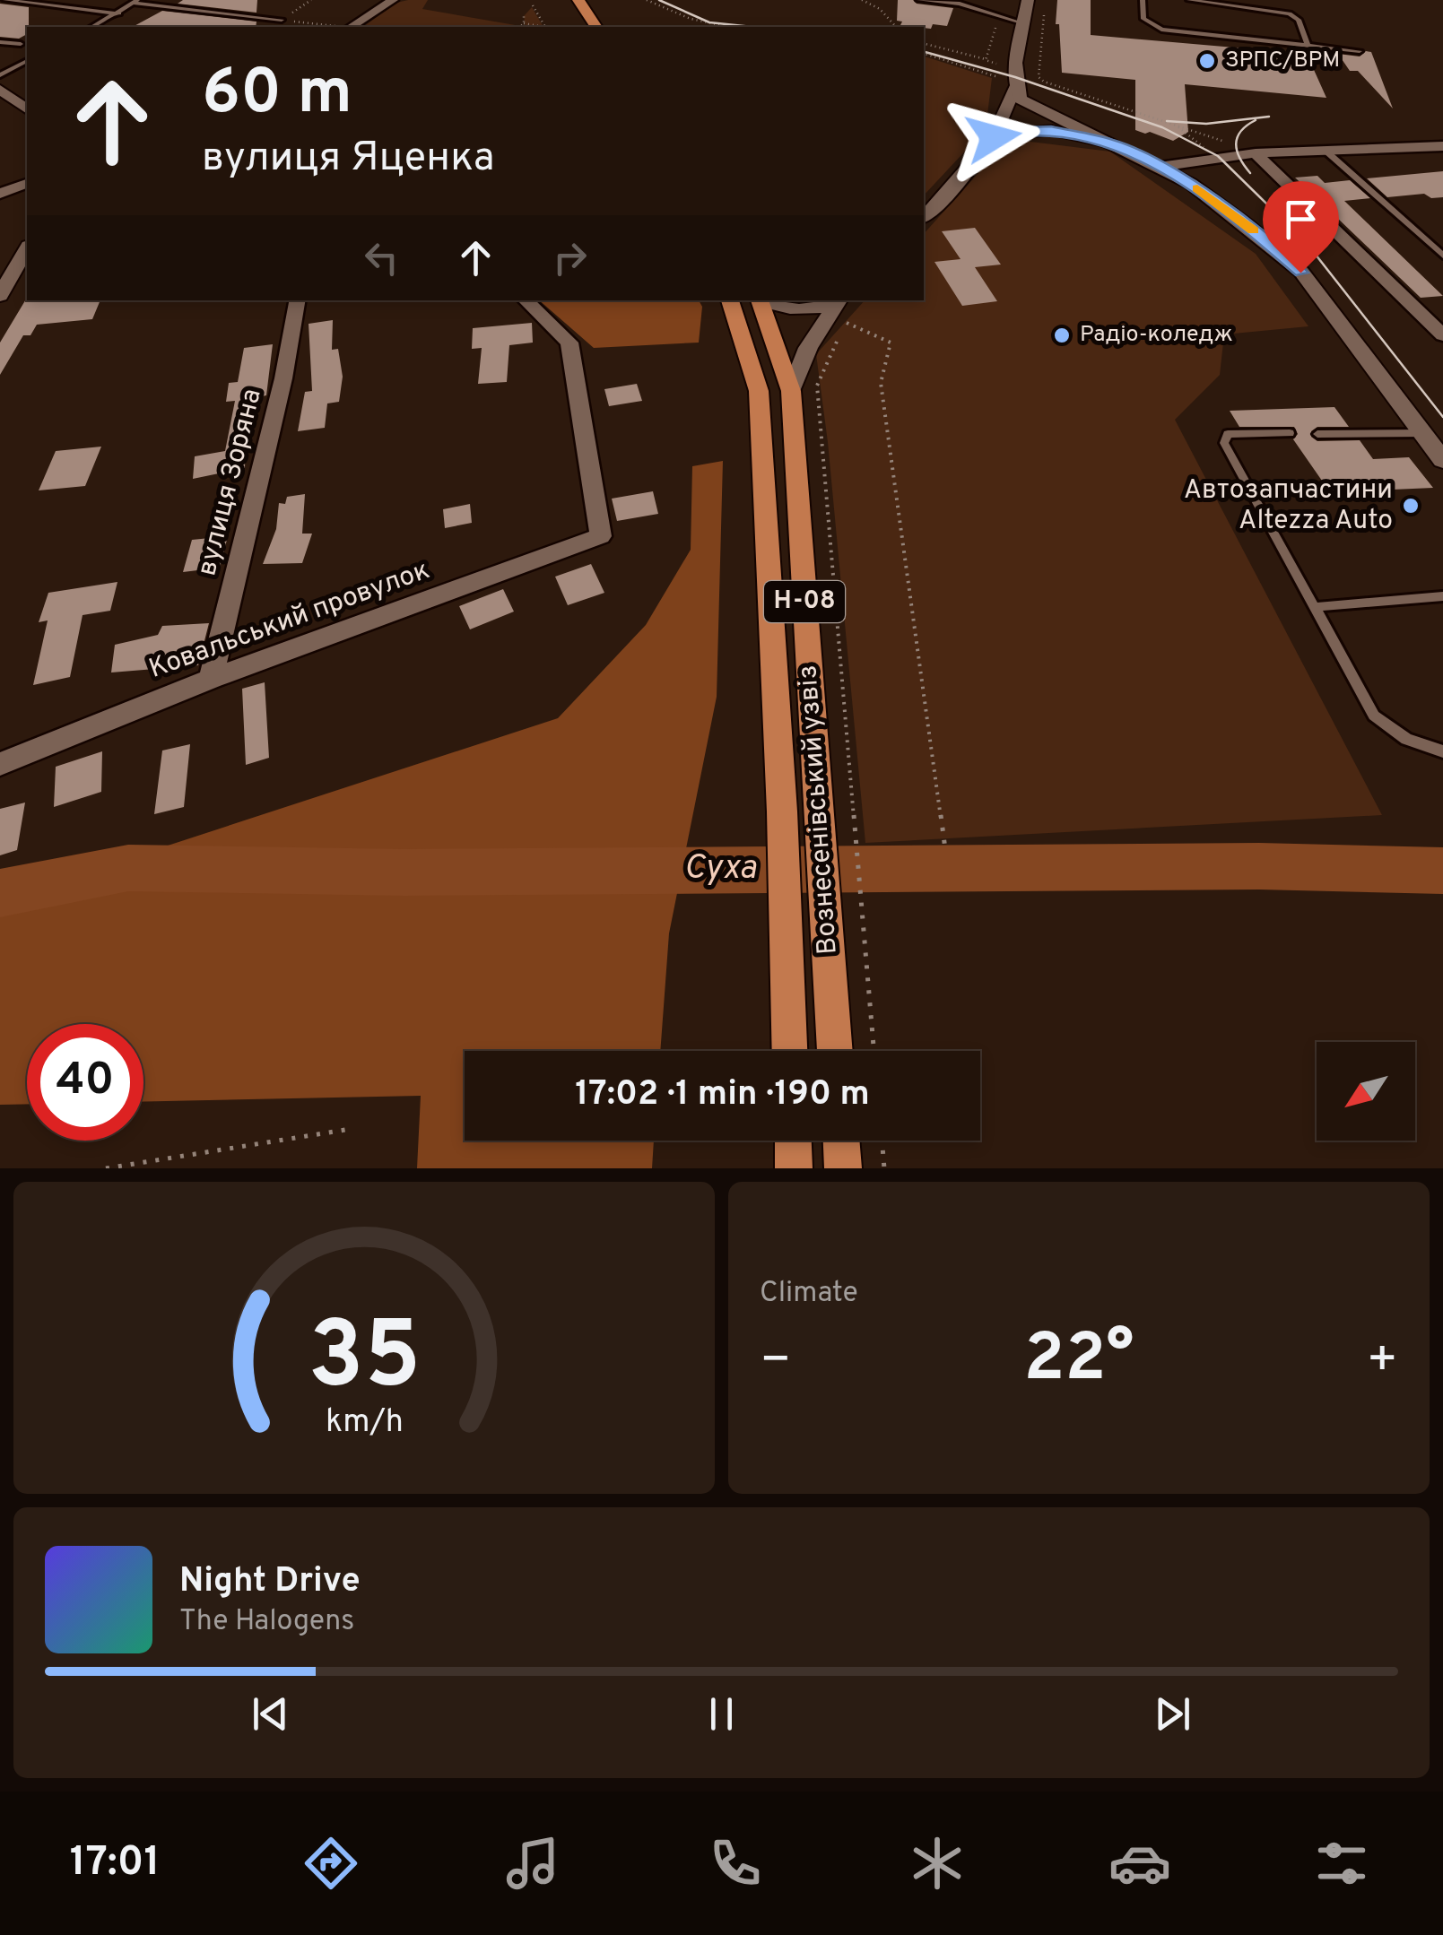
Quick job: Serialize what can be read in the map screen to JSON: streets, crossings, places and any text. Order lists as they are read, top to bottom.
{
  "streets": {
    "main road": ["Н-08", "Вознесенівський узвіз"],
    "street": ["вулиця Зоряна", "Ковальський провулок"]
  },
  "crossings": [
    ["вулиця Зоряна", "Ковальський провулок"],
    ["Н-08", "Вознесенівський узвіз"]
  ],
  "water": ["Суха"],
  "places": ["ЗРПС/ВРМ", "Радіо-коледж", "Автозапчастини Altezza Auto"],
  "north": "bottom left",
  "page": {
    "turn": ["60 m", "вулиця Яценка"],
    "limit": "40",
    "trip": "17:02 · 1 min · 190 m",
    "tile": "Climate",
    "heat": ["−", "22°", "+"],
    "song": ["Night Drive", "The Halogens"],
    "tabs": "17:01",
    "gauge": ["35", "km/h"]
  }
}
